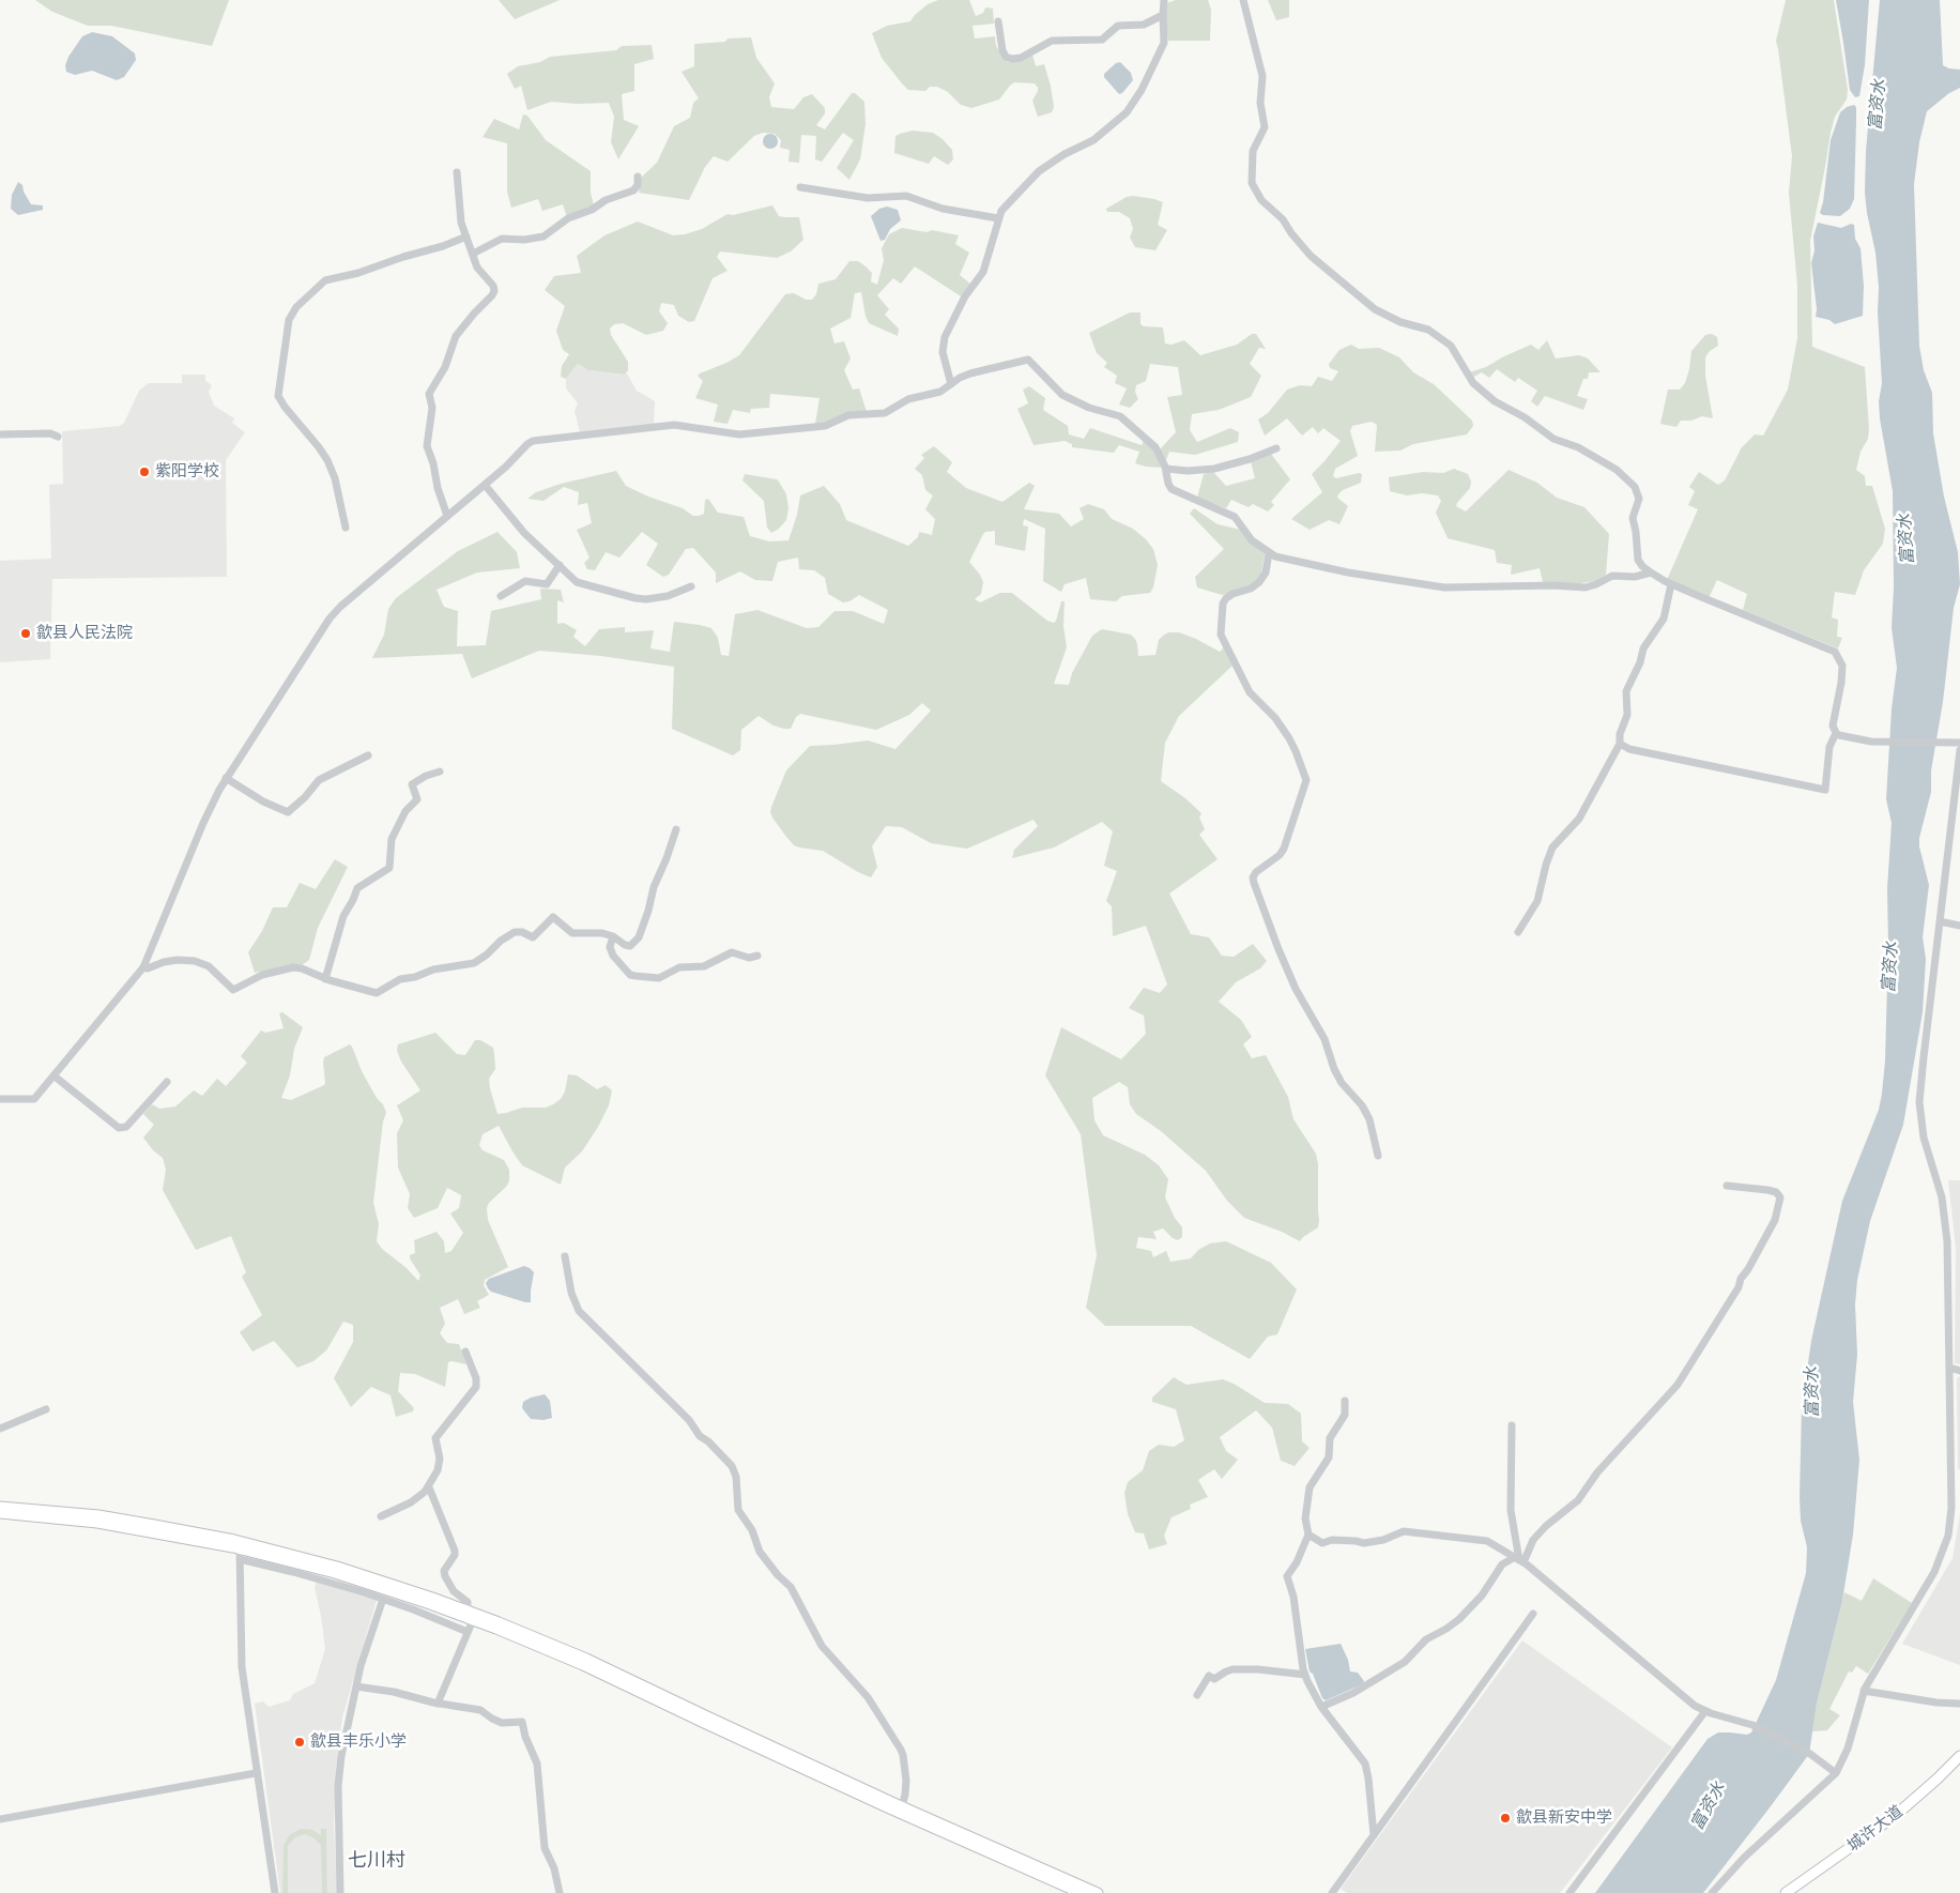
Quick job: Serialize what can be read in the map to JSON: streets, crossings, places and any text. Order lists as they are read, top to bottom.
{
  "streets": {
    "main road": ["城许大道"]
  },
  "districts": ["七川村"],
  "water": ["富资水"],
  "places": [
    "紫阳学校",
    "歙县人民法院",
    "歙县丰乐小学",
    "歙县新安中学"
  ]
}
